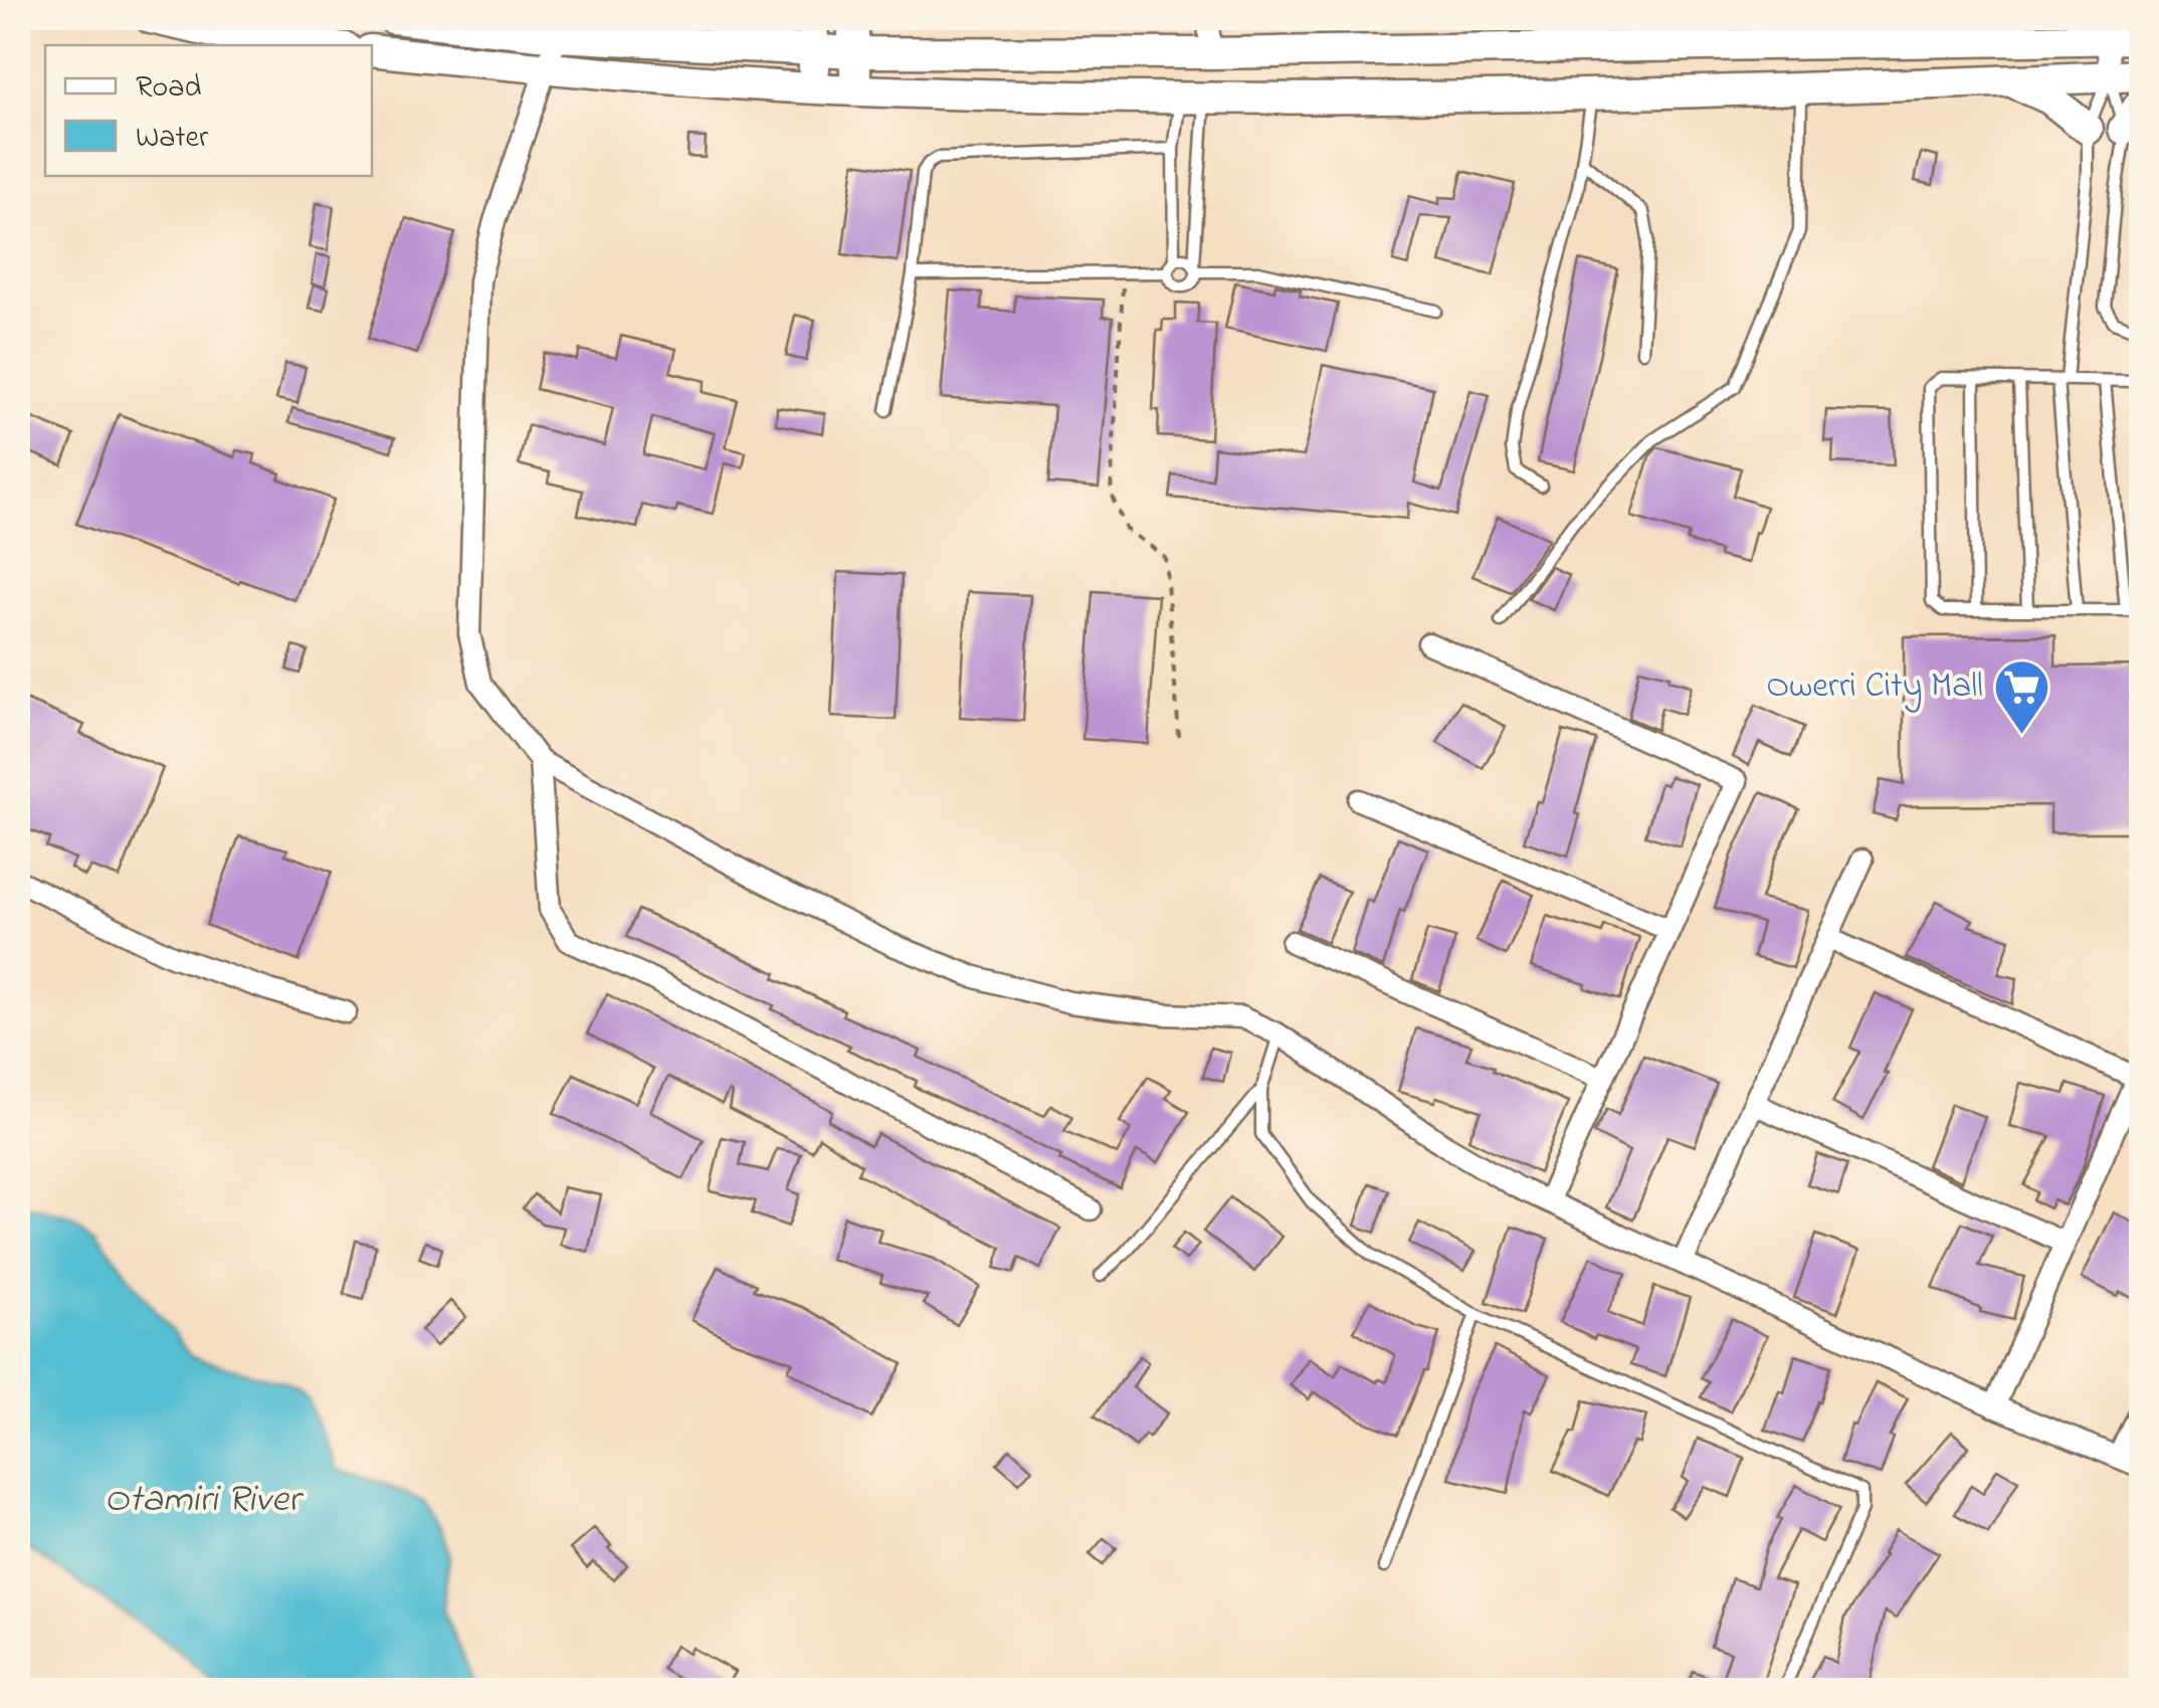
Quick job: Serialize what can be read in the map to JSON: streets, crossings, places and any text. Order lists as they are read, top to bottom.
{
  "water": ["Otamiri River"],
  "places": {
    "supermarket": ["Owerri City Mall"]
  },
  "legend": ["Road", "Water"]
}
